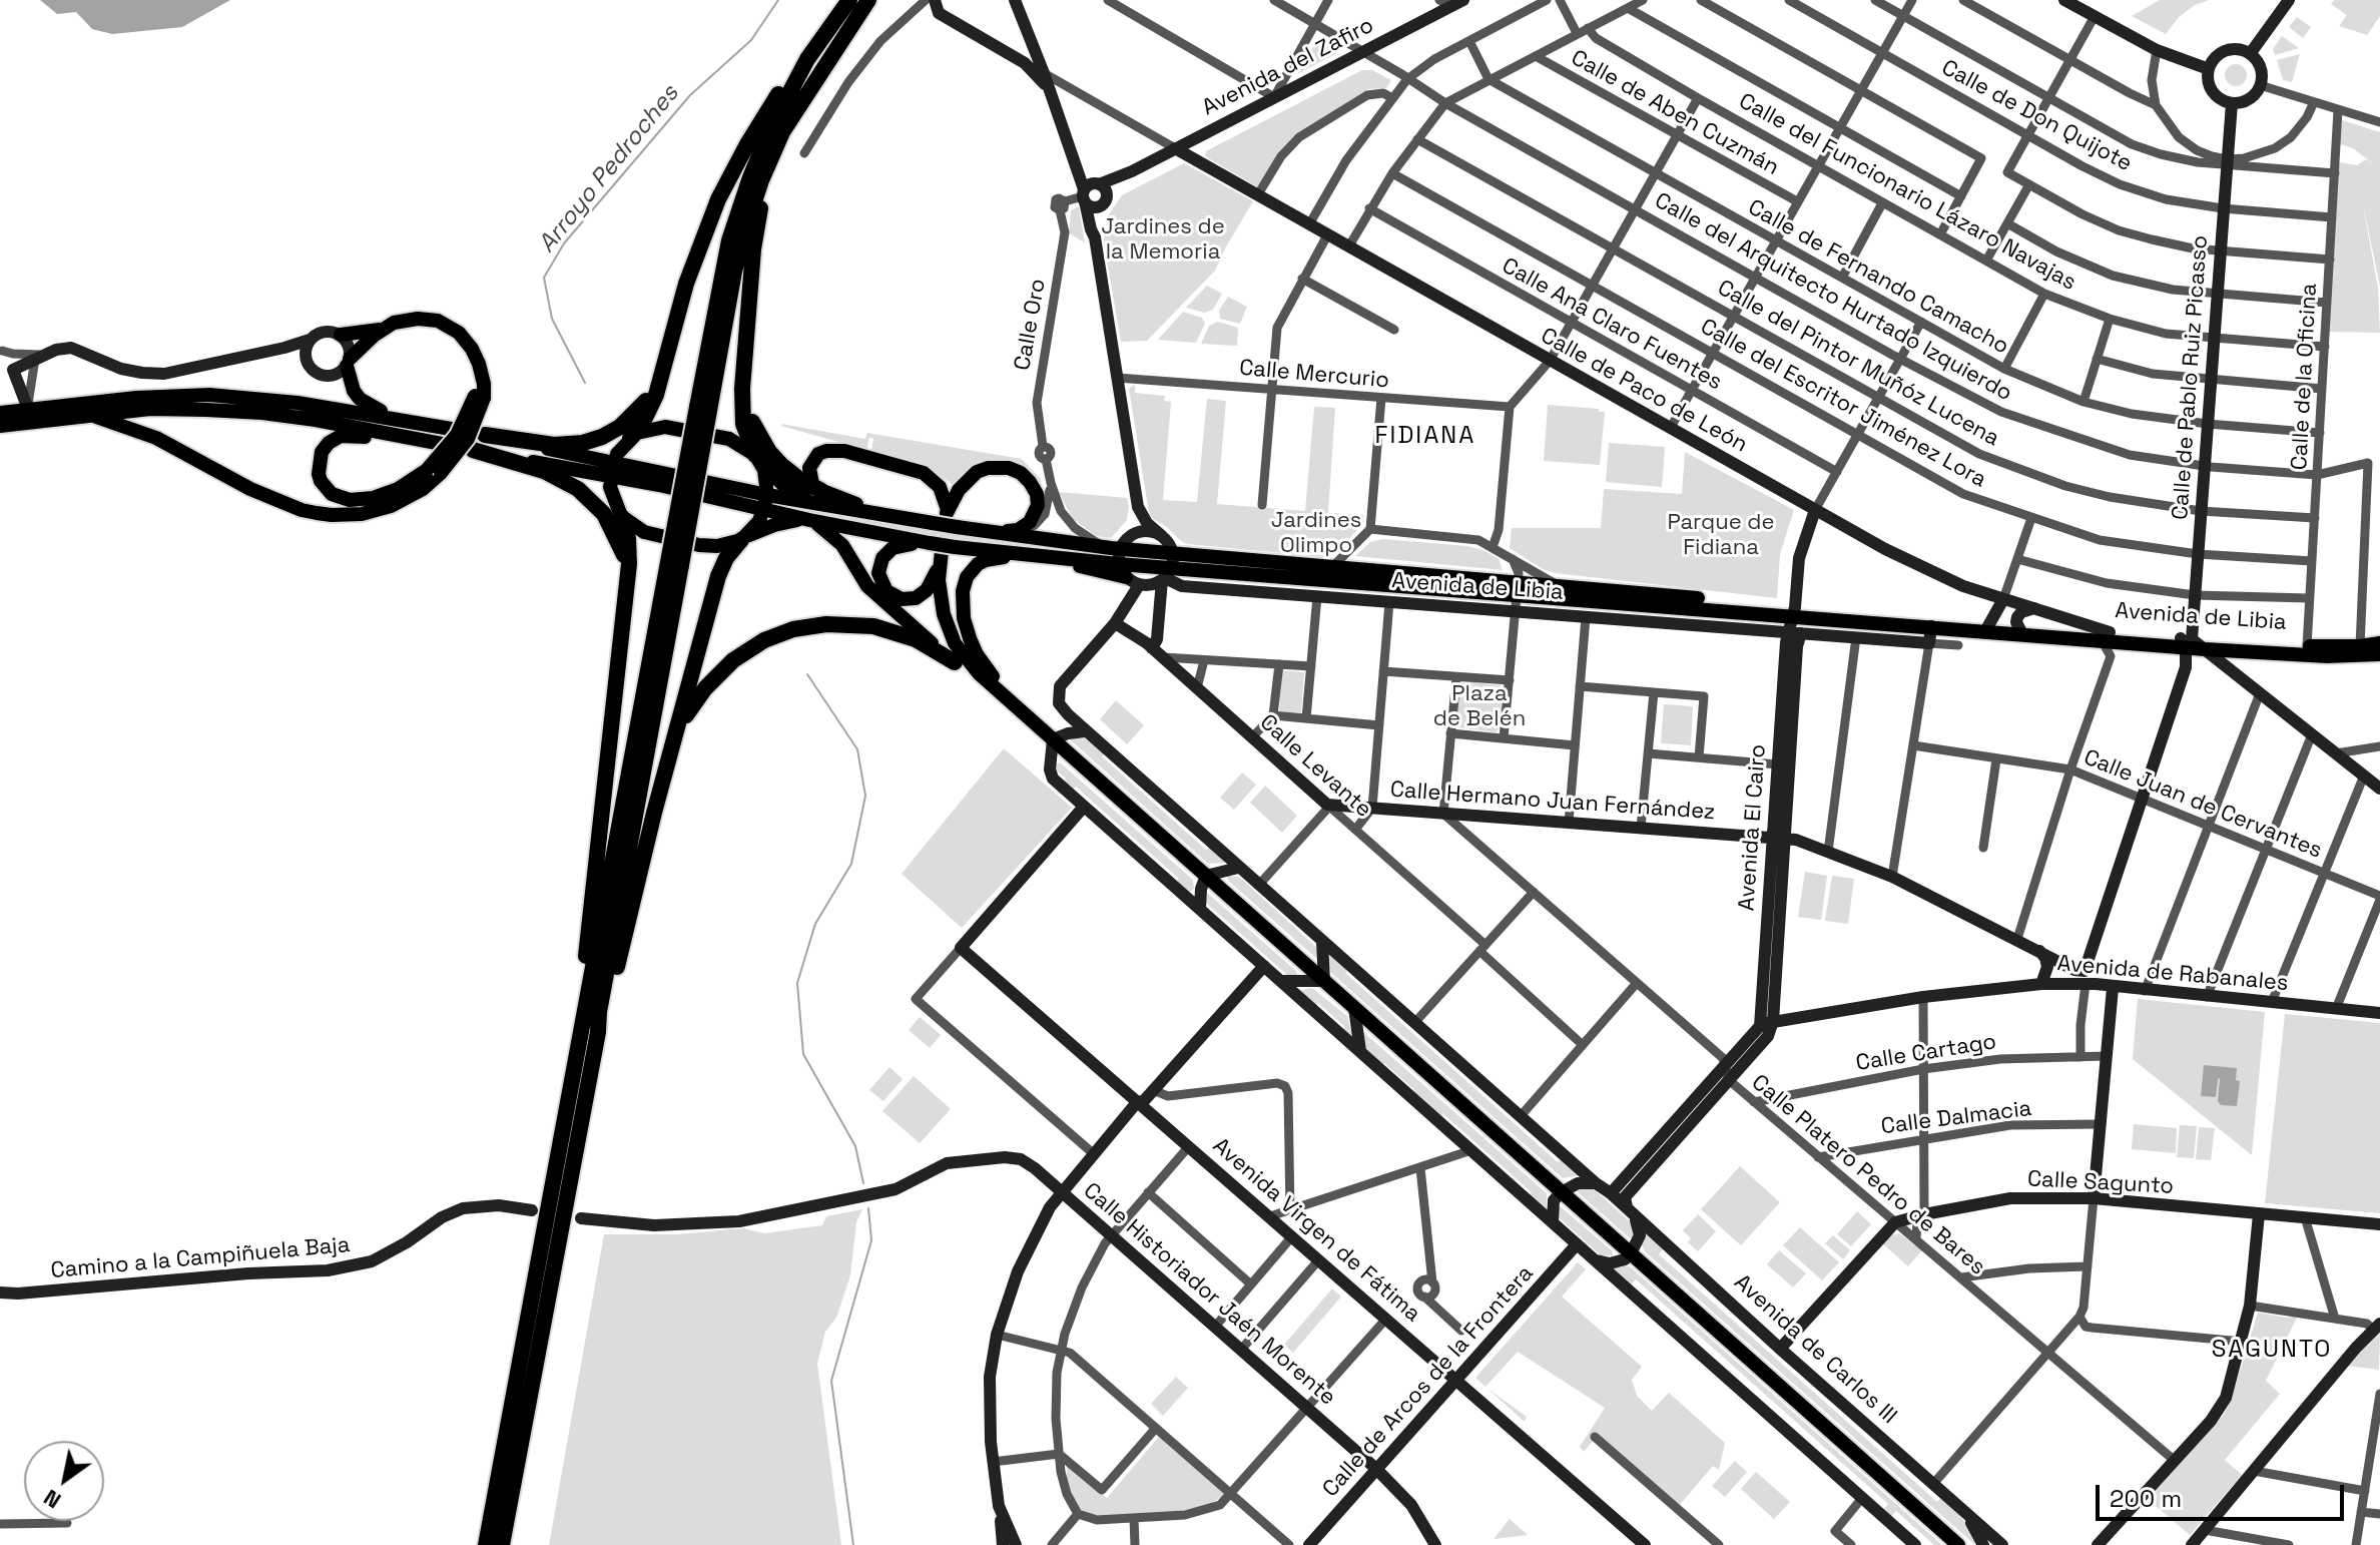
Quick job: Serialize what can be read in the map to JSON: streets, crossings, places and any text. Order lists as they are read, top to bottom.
{
  "streets": {
    "main road": ["Avenida de Libia"],
    "street": [
      "Avenida del Zafiro",
      "Calle de Aben Cuzmán",
      "Calle de Don Quijote",
      "Calle del Funcionario Lázaro Navajas",
      "Calle de Fernando Camacho",
      "Calle del Arquitecto Hurtado Izquierdo",
      "Calle Oro",
      "Calle Ana Claro Fuentes",
      "Calle del Pintor Muñóz Lucena",
      "Calle Mercurio",
      "Calle de la Oficina",
      "Calle de Pablo Ruiz Picasso",
      "Calle de Paco de León",
      "Calle del Escritor Jiménez Lora",
      "Calle Levante",
      "Calle Hermano Juan Fernández",
      "Calle Juan de Cervantes",
      "Avenida El Cairo",
      "Avenida de Rabanales",
      "Calle Cartago",
      "Calle Dalmacia",
      "Calle Platero Pedro de Bares",
      "Calle Sagunto",
      "Avenida Virgen de Fátima",
      "Camino a la Campiñuela Baja",
      "Calle Historiador Jaén Morente",
      "Avenida de Carlos III",
      "Calle de Arcos de la Frontera"
    ]
  },
  "crossings": [
    ["Avenida del Zafiro", "Calle del Arquitecto Hurtado Izquierdo"],
    ["Avenida del Zafiro", "Calle Oro"],
    ["Avenida del Zafiro", "Calle de Paco de León"],
    ["Calle de Don Quijote", "Calle de la Oficina"],
    ["Calle de Don Quijote", "Calle de Pablo Ruiz Picasso"],
    ["Calle del Funcionario Lázaro Navajas", "Calle de la Oficina"],
    ["Calle del Funcionario Lázaro Navajas", "Calle de Pablo Ruiz Picasso"],
    ["Calle de Fernando Camacho", "Calle de la Oficina"],
    ["Calle de Fernando Camacho", "Calle de Pablo Ruiz Picasso"],
    ["Calle del Arquitecto Hurtado Izquierdo", "Calle de la Oficina"],
    ["Calle del Arquitecto Hurtado Izquierdo", "Calle de Pablo Ruiz Picasso"],
    ["Calle del Arquitecto Hurtado Izquierdo", "Avenida de Libia"],
    ["Calle del Pintor Muñóz Lucena", "Calle de la Oficina"],
    ["Calle del Pintor Muñóz Lucena", "Calle de Pablo Ruiz Picasso"],
    ["Calle de la Oficina", "Calle del Escritor Jiménez Lora"],
    ["Calle de la Oficina", "Avenida de Libia"],
    ["Calle de Pablo Ruiz Picasso", "Calle del Escritor Jiménez Lora"],
    ["Calle de Pablo Ruiz Picasso", "Avenida de Libia"],
    ["Calle de Paco de León", "Avenida de Libia"],
    ["Avenida de Libia", "Avenida El Cairo"],
    ["Avenida de Libia", "Avenida de Carlos III"],
    ["Calle Levante", "Calle Hermano Juan Fernández"],
    ["Calle Levante", "Avenida de Carlos III"],
    ["Calle Hermano Juan Fernández", "Avenida El Cairo"],
    ["Calle Hermano Juan Fernández", "Avenida de Rabanales"],
    ["Calle Hermano Juan Fernández", "Calle Platero Pedro de Bares"],
    ["Avenida El Cairo", "Avenida de Rabanales"],
    ["Avenida El Cairo", "Calle Platero Pedro de Bares"],
    ["Avenida El Cairo", "Avenida de Carlos III"],
    ["Calle Cartago", "Calle Platero Pedro de Bares"],
    ["Calle Dalmacia", "Calle Platero Pedro de Bares"],
    ["Calle Platero Pedro de Bares", "Calle Sagunto"],
    ["Avenida Virgen de Fátima", "Calle de Arcos de la Frontera"],
    ["Calle Historiador Jaén Morente", "Calle de Arcos de la Frontera"]
  ],
  "districts": ["FIDIANA", "SAGUNTO"],
  "water": ["Arroyo Pedroches"],
  "parks": [
    "Jardines de la Memoria",
    "Jardines Olimpo",
    "Parque de Fidiana",
    "Plaza de Belén"
  ],
  "scale_bar": "200 m",
  "north": "bottom left"
}
